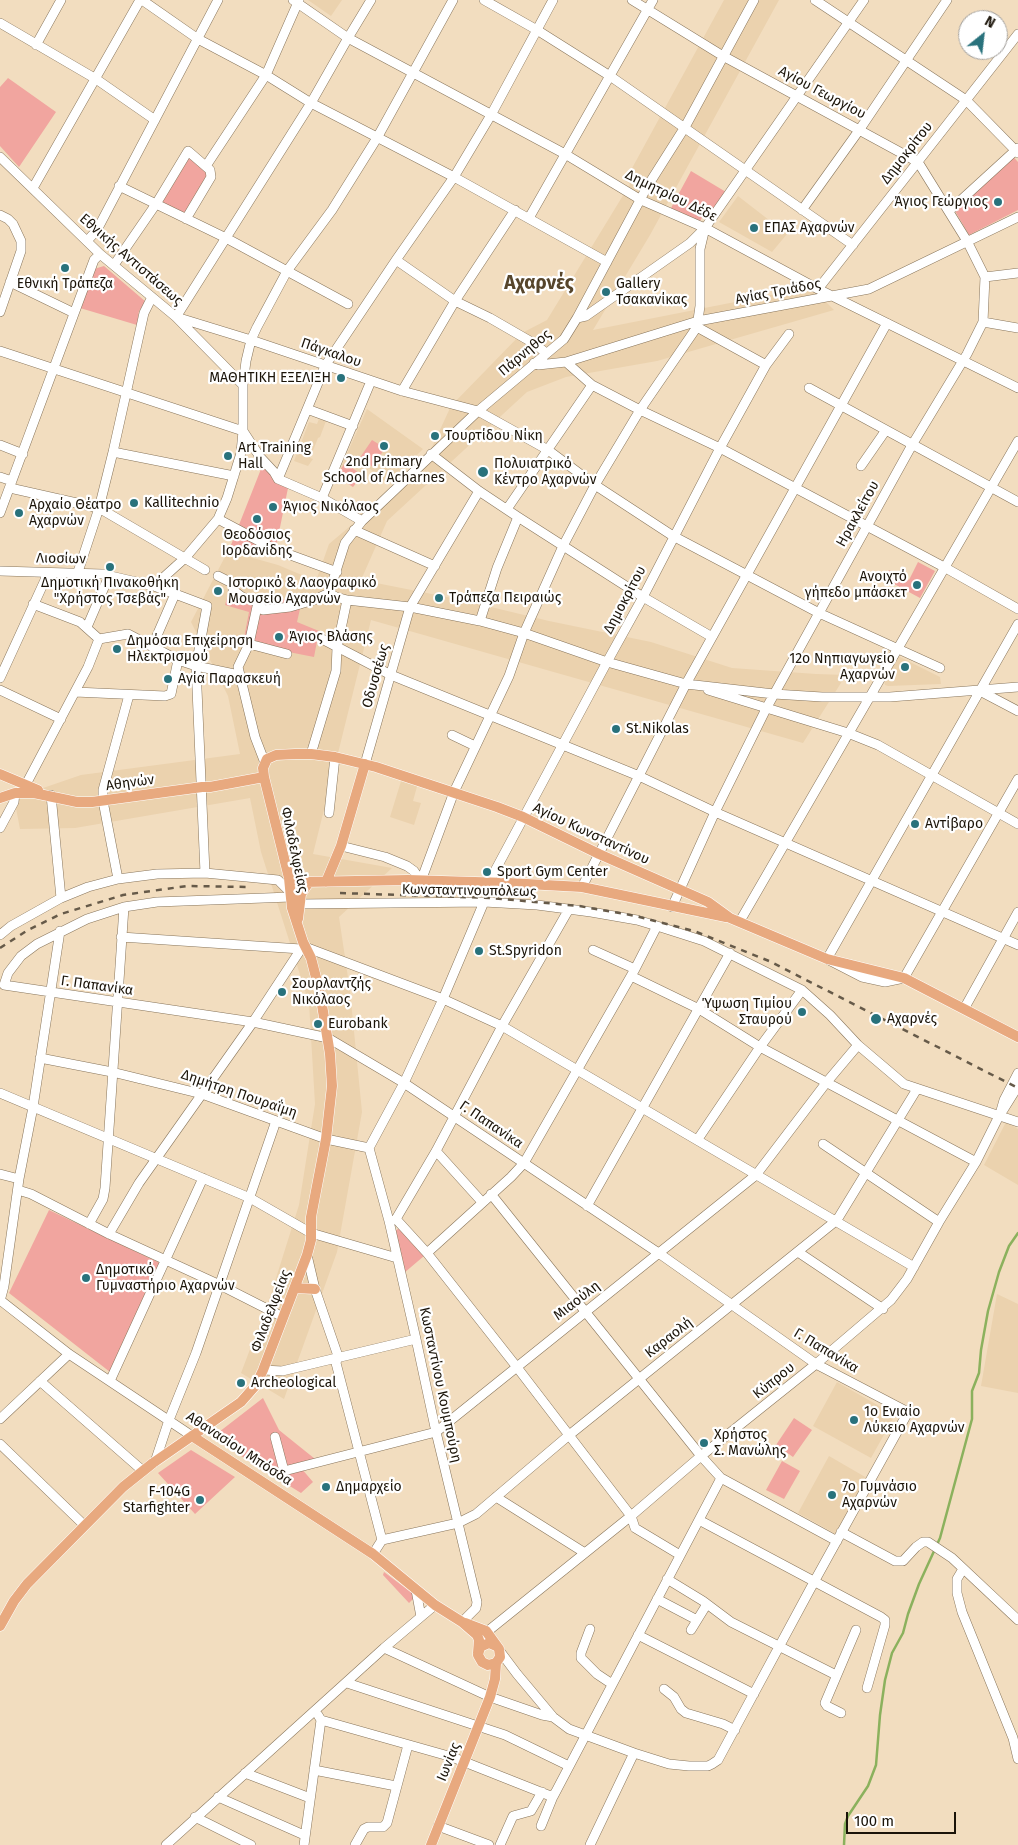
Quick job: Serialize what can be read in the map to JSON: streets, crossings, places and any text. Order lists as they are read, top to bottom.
{
  "streets": {
    "main road": [
      "Οδυσσέως",
      "Αθηνών",
      "Αγίου Κωνσταντίνου",
      "Φιλαδελφείας",
      "Κωνσταντινουπόλεως",
      "Κύπρου",
      "Αθανασίου Μπόσδα",
      "Ιωνίας"
    ],
    "street": [
      "Αγίου Γεωργίου",
      "Δημοκρίτου",
      "Δημητρίου Δέδε",
      "Εθνικής Αντιστάσεως",
      "Αγίας Τριάδος",
      "Πάγκαλου",
      "Πάρνηθος",
      "Ηρακλείτου",
      "Λιοσίων",
      "Γ. Παπανίκα",
      "Δημήτρη Πουραΐμη",
      "Μιαούλη",
      "Καραολή",
      "Κωσταντίνου Κουμπούρη"
    ]
  },
  "crossings": [
    ["Αγίου Γεωργίου", "Δημοκρίτου"],
    ["Αγίου Γεωργίου", "Αγίας Τριάδος"],
    ["Αγίου Γεωργίου", "Πάρνηθος"],
    ["Αγίου Γεωργίου", "Ηρακλείτου"],
    ["Δημοκρίτου", "Δημητρίου Δέδε"],
    ["Δημοκρίτου", "Πάγκαλου"],
    ["Δημοκρίτου", "Αγίου Κωνσταντίνου"],
    ["Δημοκρίτου", "Κωνσταντινουπόλεως"],
    ["Δημητρίου Δέδε", "Αγίας Τριάδος"],
    ["Δημητρίου Δέδε", "Πάρνηθος"],
    ["Δημητρίου Δέδε", "Ηρακλείτου"],
    ["Εθνικής Αντιστάσεως", "Πάγκαλου"],
    ["Αγίας Τριάδος", "Πάρνηθος"],
    ["Αγίας Τριάδος", "Ηρακλείτου"],
    ["Πάγκαλου", "Πάρνηθος"],
    ["Πάγκαλου", "Ηρακλείτου"],
    ["Ηρακλείτου", "Αγίου Κωνσταντίνου"],
    ["Ηρακλείτου", "Κωνσταντινουπόλεως"],
    ["Οδυσσέως", "Αγίου Κωνσταντίνου"],
    ["Οδυσσέως", "Κωνσταντινουπόλεως"],
    ["Αθηνών", "Φιλαδελφείας"],
    ["Αγίου Κωνσταντίνου", "Κωνσταντινουπόλεως"],
    ["Φιλαδελφείας", "Κωνσταντινουπόλεως"],
    ["Φιλαδελφείας", "Γ. Παπανίκα"],
    ["Φιλαδελφείας", "Δημήτρη Πουραΐμη"],
    ["Φιλαδελφείας", "Αθανασίου Μπόσδα"],
    ["Κωνσταντινουπόλεως", "Μιαούλη"],
    ["Κωνσταντινουπόλεως", "Καραολή"],
    ["Κωνσταντινουπόλεως", "Κύπρου"],
    ["Γ. Παπανίκα", "Μιαούλη"],
    ["Γ. Παπανίκα", "Καραολή"],
    ["Γ. Παπανίκα", "Κύπρου"],
    ["Δημήτρη Πουραΐμη", "Κωσταντίνου Κουμπούρη"],
    ["Μιαούλη", "Κωσταντίνου Κουμπούρη"],
    ["Καραολή", "Κωσταντίνου Κουμπούρη"],
    ["Κύπρου", "Αθανασίου Μπόσδα"],
    ["Κύπρου", "Ιωνίας"],
    ["Κωσταντίνου Κουμπούρη", "Αθανασίου Μπόσδα"],
    ["Αθανασίου Μπόσδα", "Ιωνίας"]
  ],
  "districts": ["Αχαρνές"],
  "places": [
    "Άγιος Γεώργιος",
    "ΕΠΑΣ Αχαρνών",
    "Εθνική Τράπεζα",
    "Gallery Τσακανίκας",
    "ΜΑΘΗΤΙΚΗ ΕΞΕΛΙΞΗ",
    "Τουρτίδου Νίκη",
    "2nd Primary School of Acharnes",
    "Art Training Hall",
    "Πολυιατρικό Κέντρο Αχαρνών",
    "Kallitechnio",
    "Άγιος Νικόλαος",
    "Αρχαίο Θέατρο Αχαρνών",
    "Θεοδόσιος Ιορδανίδης",
    "Δημοτική Πινακοθήκη \"Χρήστος Τσεβάς\"",
    "Ανοιχτό γήπεδο μπάσκετ",
    "Ιστορικό & Λαογραφικό Μουσείο Αχαρνών",
    "Τράπεζα Πειραιώς",
    "Άγιος Βλάσης",
    "Δημόσια Επιχείρηση Ηλεκτρισμού",
    "12ο Νηπιαγωγείο Αχαρνών",
    "Αγία Παρασκευή",
    "St.Nikolas",
    "Αντίβαρο",
    "Sport Gym Center",
    "St.Spyridon",
    "Σουρλαντζής Νικόλαος",
    "Ύψωση Τιμίου Σταυρού",
    "Αχαρνές",
    "Eurobank",
    "Δημοτικό Γυμναστήριο Αχαρνών",
    "Archeological",
    "1ο Ενιαίο Λύκειο Αχαρνών",
    "Χρήστος Σ. Μανώλης",
    "Δημαρχείο",
    "7ο Γυμνάσιο Αχαρνών",
    "F-104G Starfighter"
  ],
  "scale_bar": "100 m",
  "north": "top right"
}
